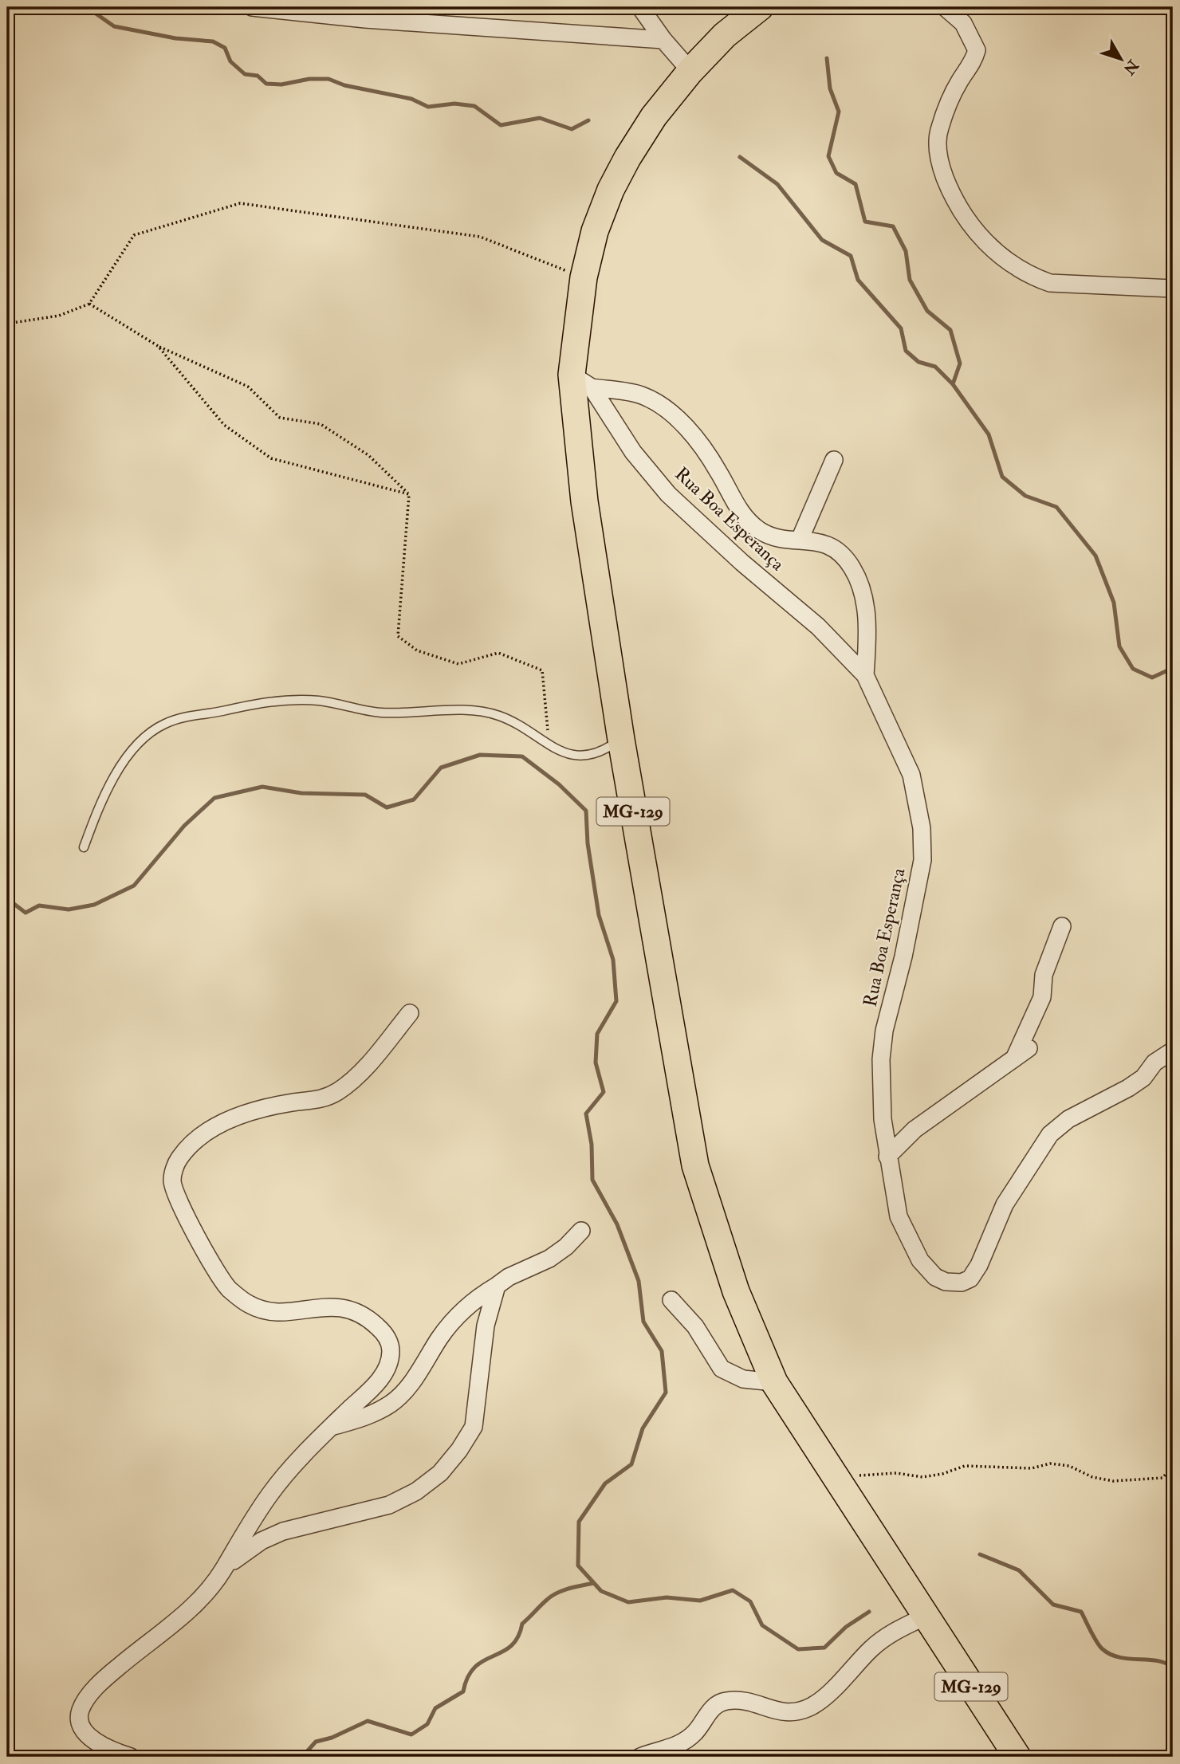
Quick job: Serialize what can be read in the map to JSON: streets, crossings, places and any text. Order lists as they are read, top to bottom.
{
  "streets": {
    "main road": ["MG-129"],
    "street": ["Rua Boa Esperança"]
  },
  "crossings": [
    ["Rua Boa Esperança", "MG-129"]
  ],
  "north": "bottom right"
}
